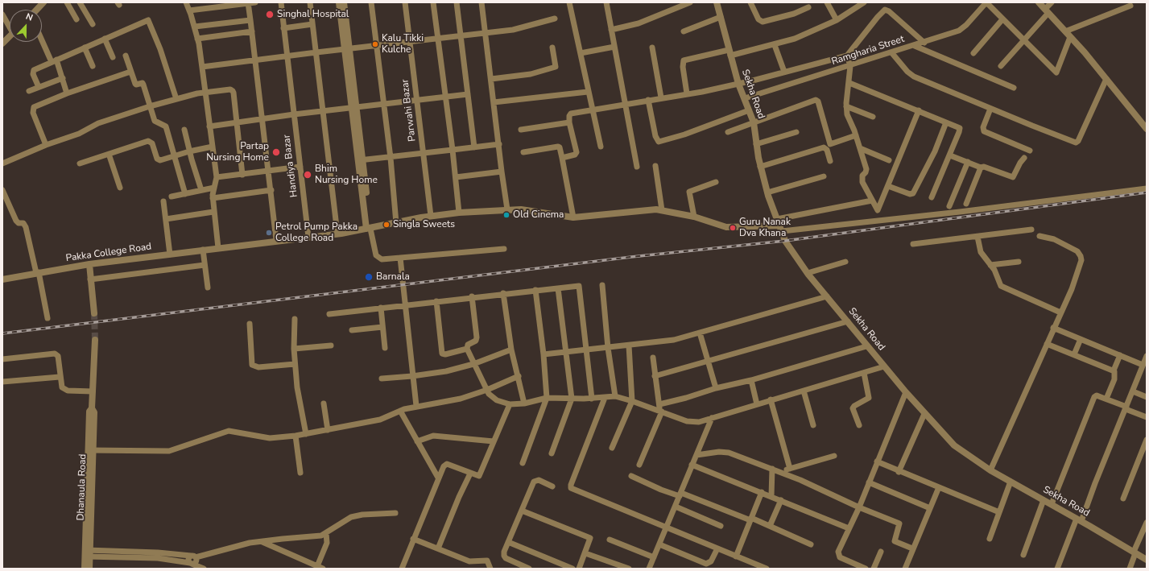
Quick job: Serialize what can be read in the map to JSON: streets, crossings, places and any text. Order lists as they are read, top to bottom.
{
  "streets": {
    "street": [
      "Ramgharia Street",
      "Sekha Road",
      "Parwahi Bazar",
      "Handiya Bazar",
      "Pakka College Road",
      "Dhanaula Road"
    ]
  },
  "crossings": [
    ["Ramgharia Street", "Sekha Road"]
  ],
  "places": [
    "Singhal Hospital",
    "Kalu Tikki Kulche",
    "Partap Nursing Home",
    "Bhim Nursing Home",
    "Old Cinema",
    "Singla Sweets",
    "Guru Nanak Dva Khana",
    "Petrol Pump Pakka College Road",
    "Barnala"
  ],
  "north": "top"
}
